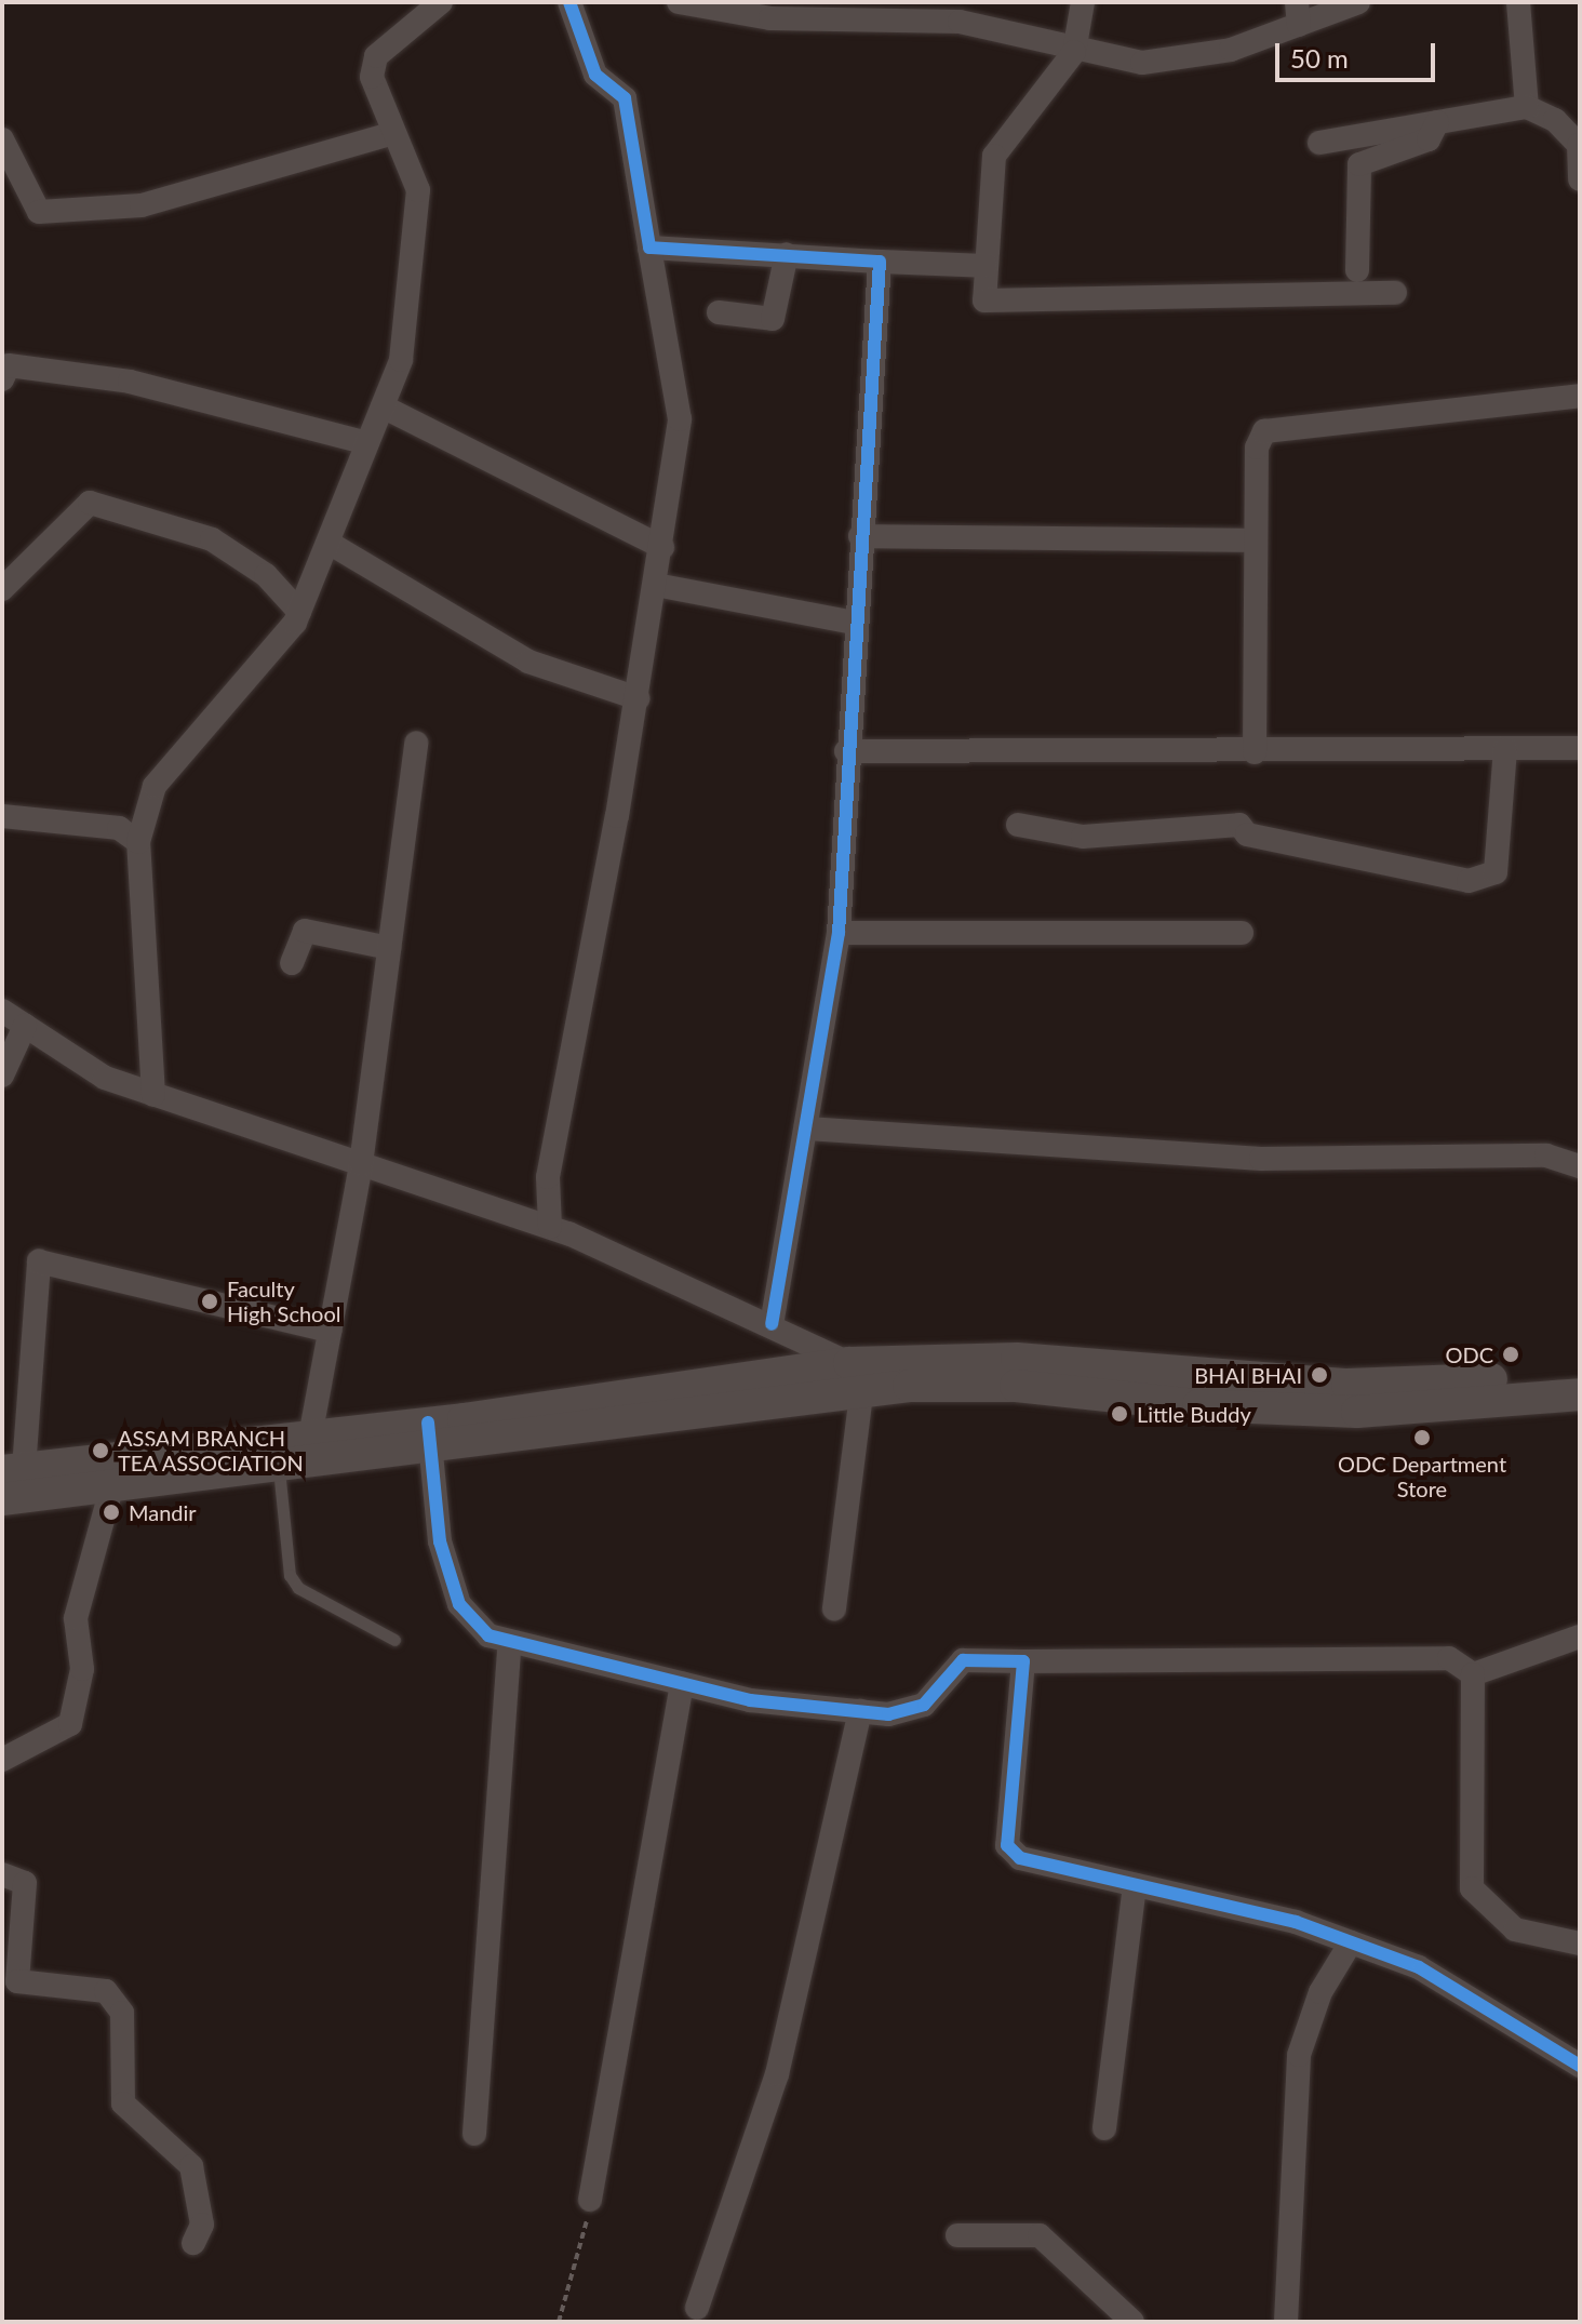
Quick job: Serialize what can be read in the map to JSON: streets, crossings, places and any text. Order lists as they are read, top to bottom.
{
  "places": [
    "Faculty High School",
    "ODC",
    "BHAI BHAI",
    "Little Buddy",
    "ODC Department Store",
    "ASSAM BRANCH TEA ASSOCIATION",
    "Mandir"
  ],
  "scale_bar": "50 m"
}
